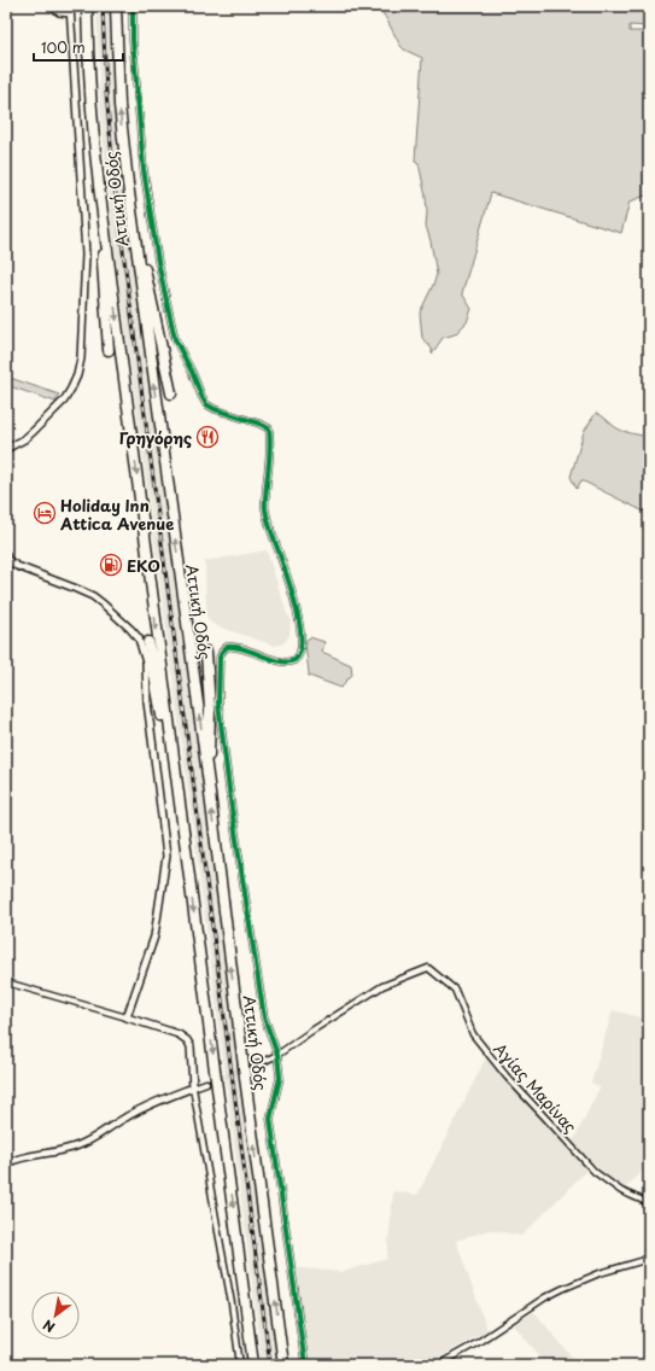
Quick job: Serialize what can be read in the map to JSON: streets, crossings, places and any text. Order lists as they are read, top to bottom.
{
  "streets": {
    "highway": ["Αττική Οδός"],
    "street": ["Αγίας Μαρίνας"]
  },
  "places": {
    "restaurant": ["Γρηγόρης"],
    "hotel": ["Holiday Inn Attica Avenue"],
    "fuel station": ["EKO"]
  },
  "scale_bar": "100 m",
  "north": "bottom left"
}
